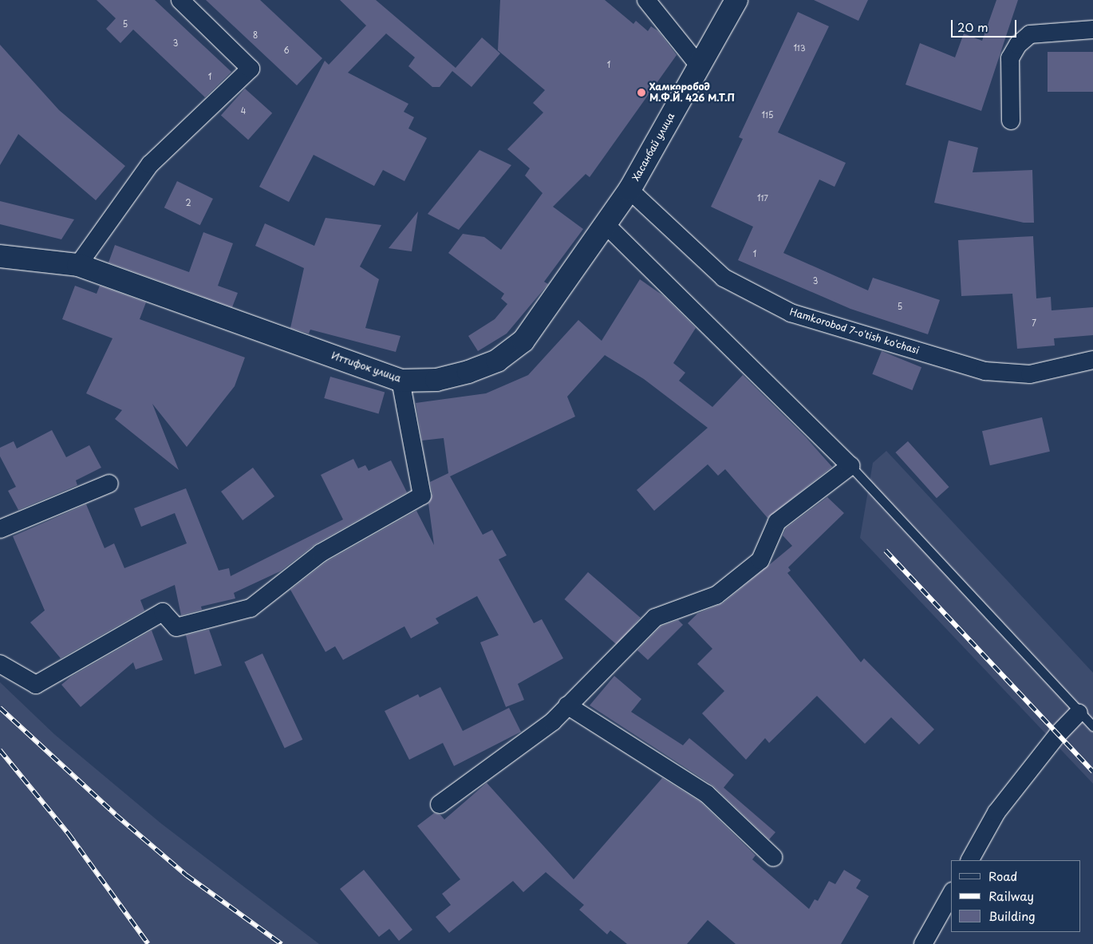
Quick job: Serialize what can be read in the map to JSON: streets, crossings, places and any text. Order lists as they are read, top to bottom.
{
  "streets": {
    "street": ["Хасанбай улица", "Hamkorobod 7-o'tish ko'chasi", "Иттифок улица"]
  },
  "crossings": [
    ["Хасанбай улица", "Hamkorobod 7-o'tish ko'chasi"],
    ["Хасанбай улица", "Иттифок улица"],
    ["Hamkorobod 7-o'tish ko'chasi", "Иттифок улица"]
  ],
  "places": ["Хамкоробод М.Ф.Й. 426 М.Т.П"],
  "house_numbers": [
    "5",
    "8",
    "3",
    "113",
    "6",
    "1",
    "1",
    "4",
    "115",
    "117",
    "2",
    "1",
    "3",
    "5",
    "7"
  ],
  "legend": ["Road", "Railway", "Building"],
  "scale_bar": "20 m"
}
